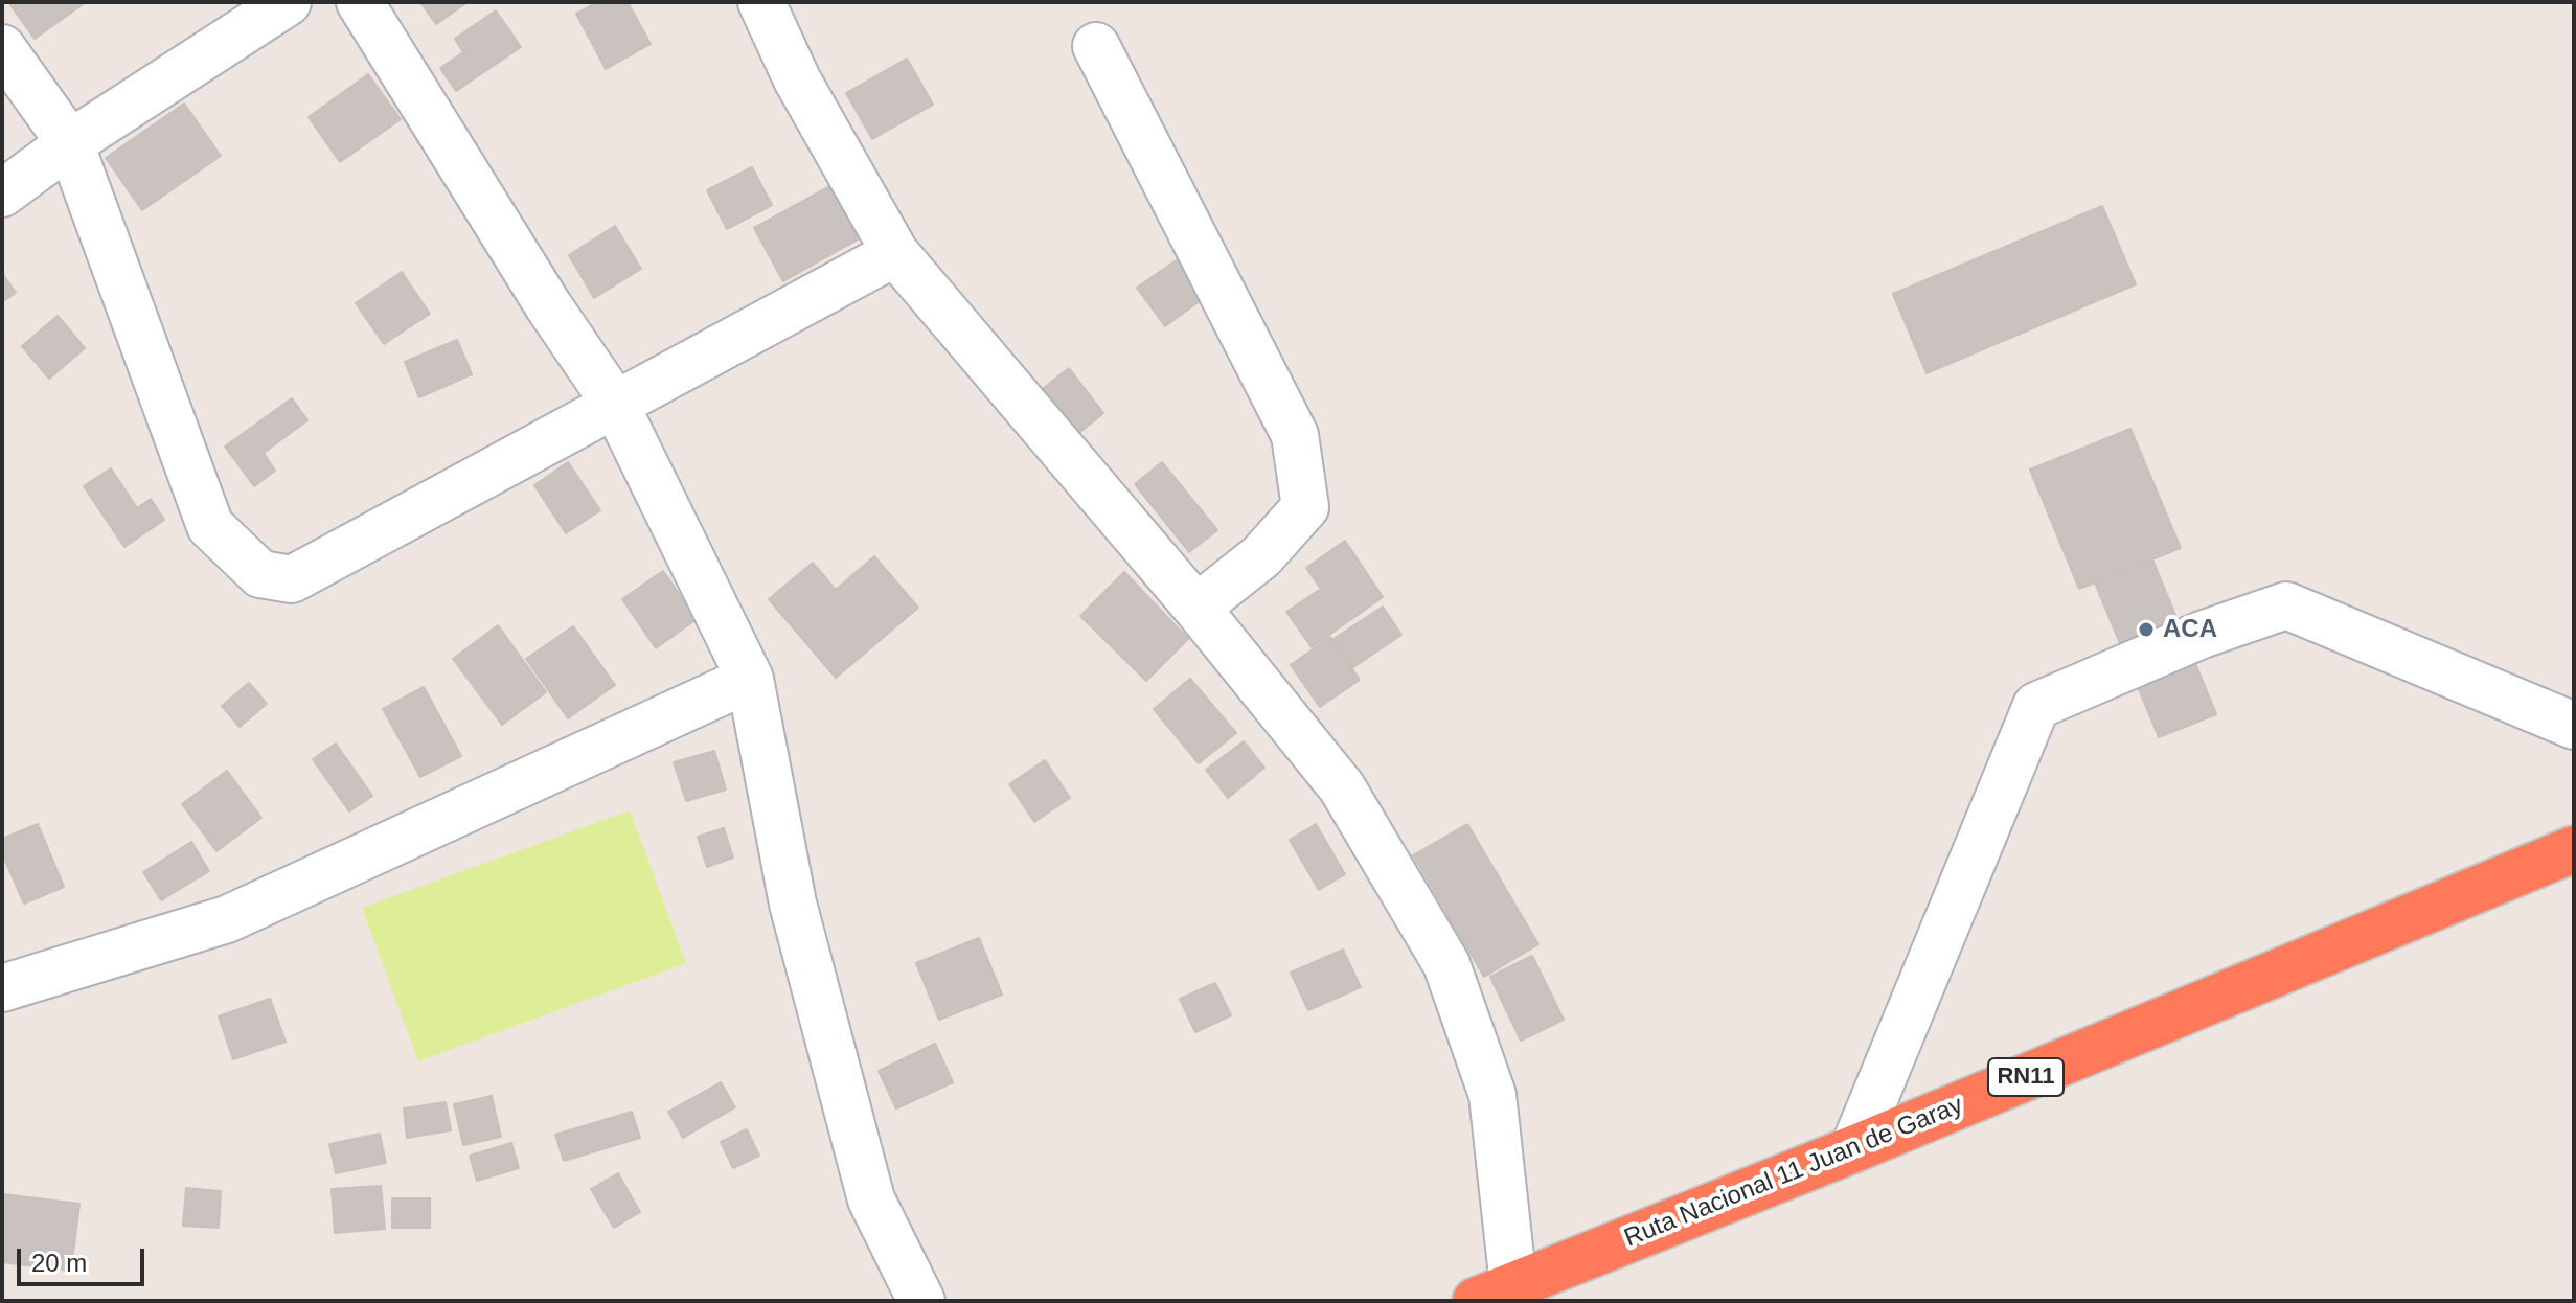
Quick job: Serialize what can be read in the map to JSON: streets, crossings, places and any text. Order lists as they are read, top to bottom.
{
  "streets": {
    "highway": ["RN11", "Ruta Nacional 11 Juan de Garay"]
  },
  "places": ["ACA"],
  "scale_bar": "20 m"
}
